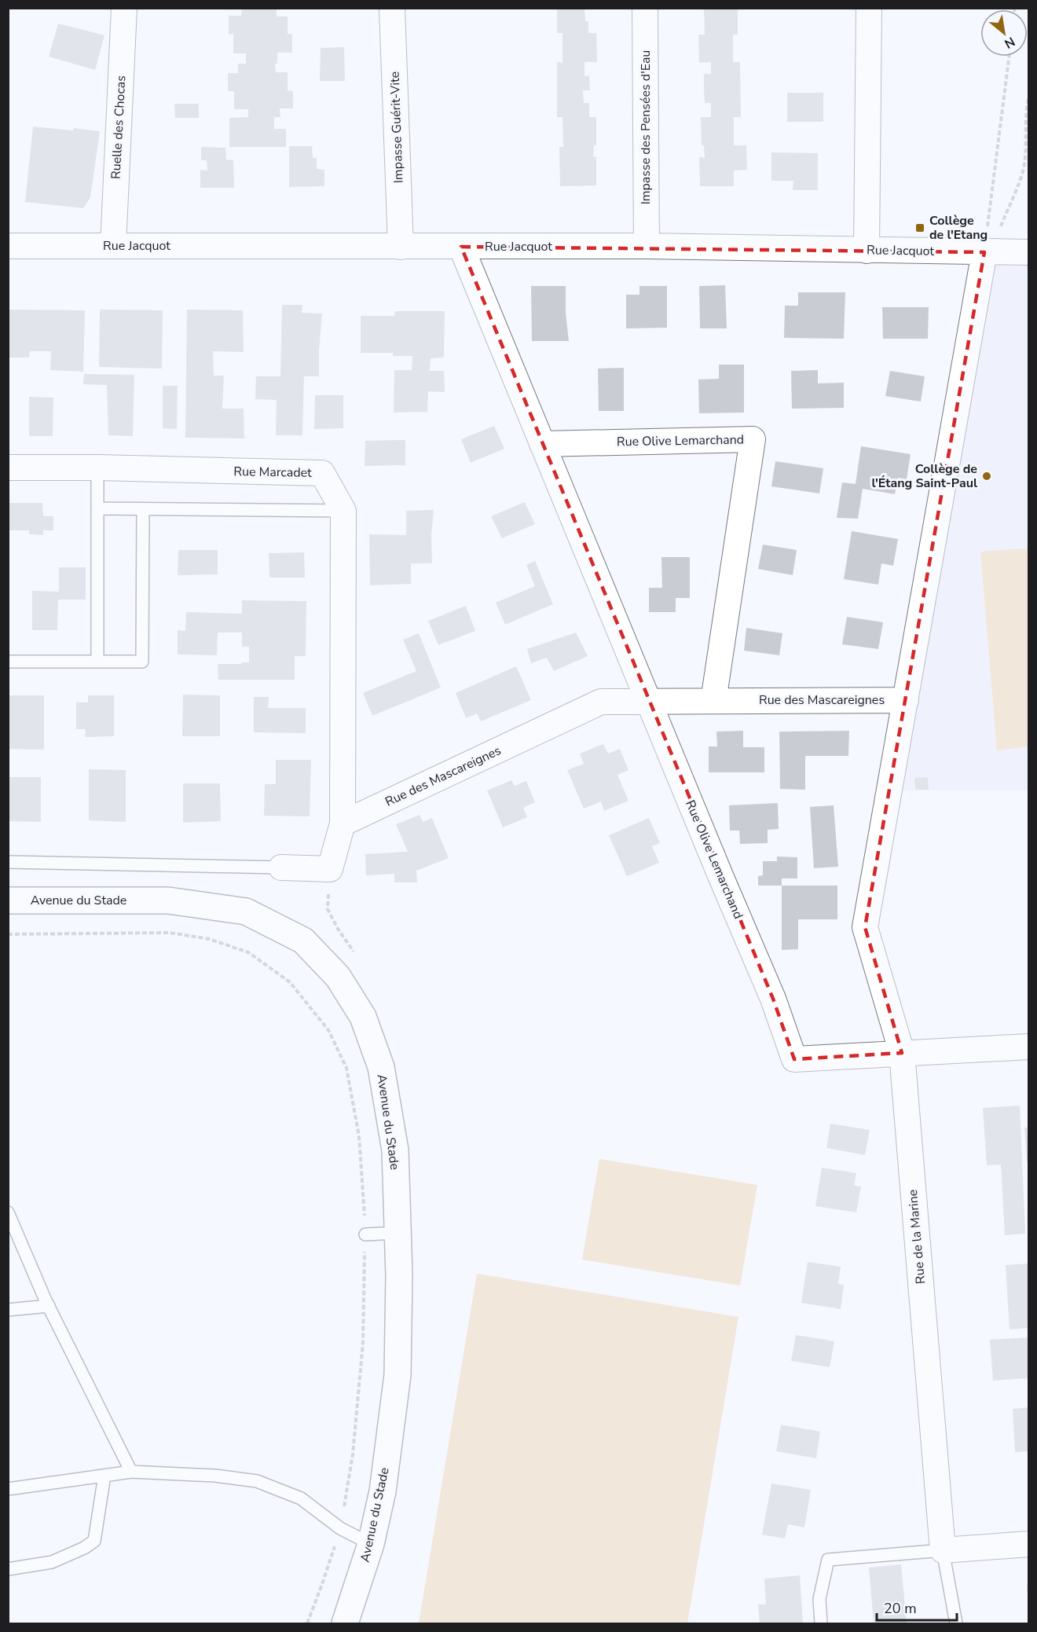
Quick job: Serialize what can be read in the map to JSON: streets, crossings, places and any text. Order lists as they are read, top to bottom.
{
  "streets": {
    "street": [
      "Ruelle des Chocas",
      "Impasse Guérit-Vite",
      "Impasse des Pensées d'Eau",
      "Rue Jacquot",
      "Rue Olive Lemarchand",
      "Rue Marcadet",
      "Rue des Mascareignes",
      "Avenue du Stade",
      "Rue de la Marine"
    ]
  },
  "crossings": [
    ["Ruelle des Chocas", "Rue Jacquot"],
    ["Impasse Guérit-Vite", "Rue Jacquot"],
    ["Impasse des Pensées d'Eau", "Rue Jacquot"],
    ["Rue Jacquot", "Rue Olive Lemarchand"],
    ["Rue Olive Lemarchand", "Rue des Mascareignes"],
    ["Rue Olive Lemarchand", "Rue de la Marine"],
    ["Rue Marcadet", "Rue des Mascareignes"],
    ["Rue des Mascareignes", "Rue de la Marine"]
  ],
  "places": {
    "transit": ["Collège de l'Etang"],
    "other": ["Collège de l'Étang Saint-Paul"]
  },
  "scale_bar": "20 m",
  "north": "bottom right"
}
